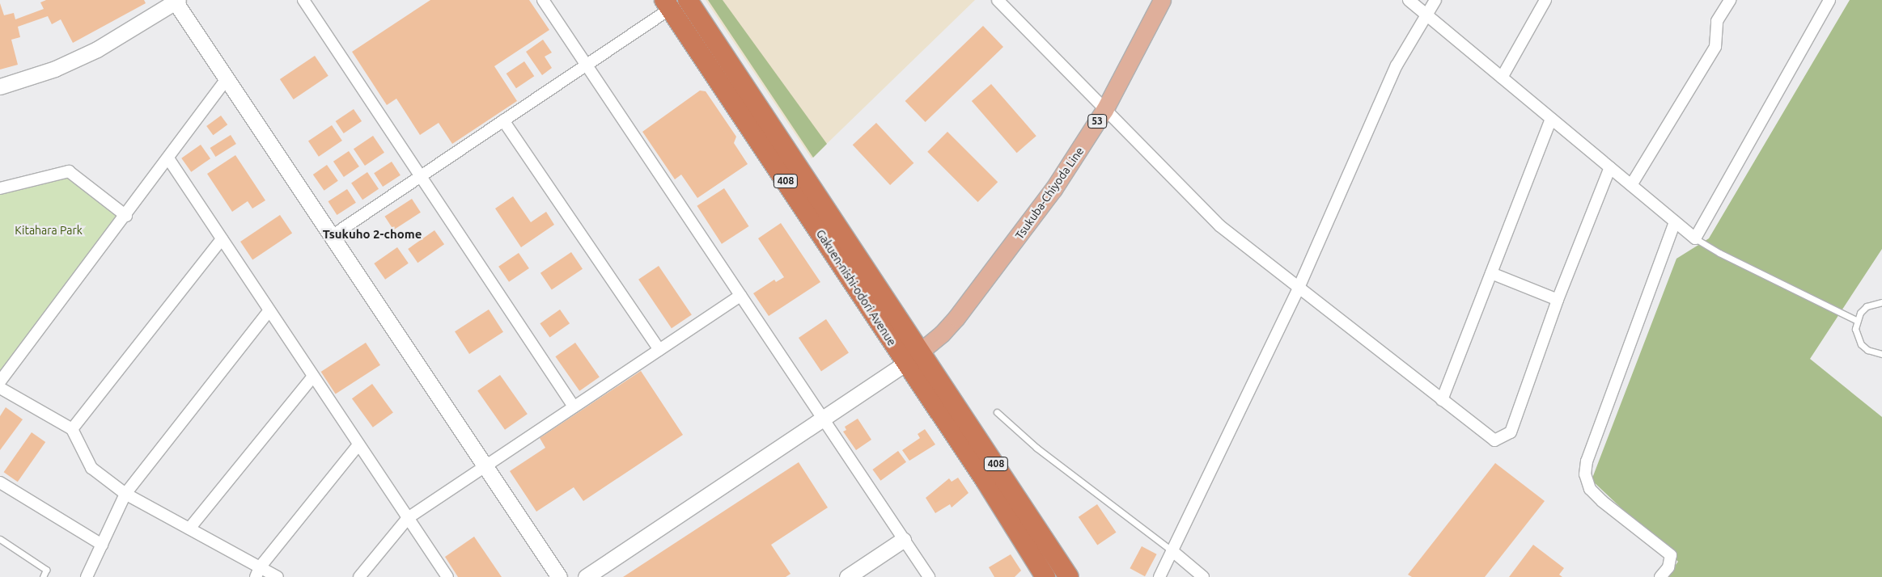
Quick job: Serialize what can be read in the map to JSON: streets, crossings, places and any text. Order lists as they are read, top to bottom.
{
  "streets": {
    "highway": ["408", "Gakuen-nishi-odori Avenue"],
    "main road": ["53", "Tsukuba-Chiyoda Line"]
  },
  "crossings": [
    ["Tsukuba-Chiyoda Line", "Gakuen-nishi-odori Avenue"]
  ],
  "districts": ["Tsukuho 2-chome"],
  "parks": ["Kitahara Park"]
}
